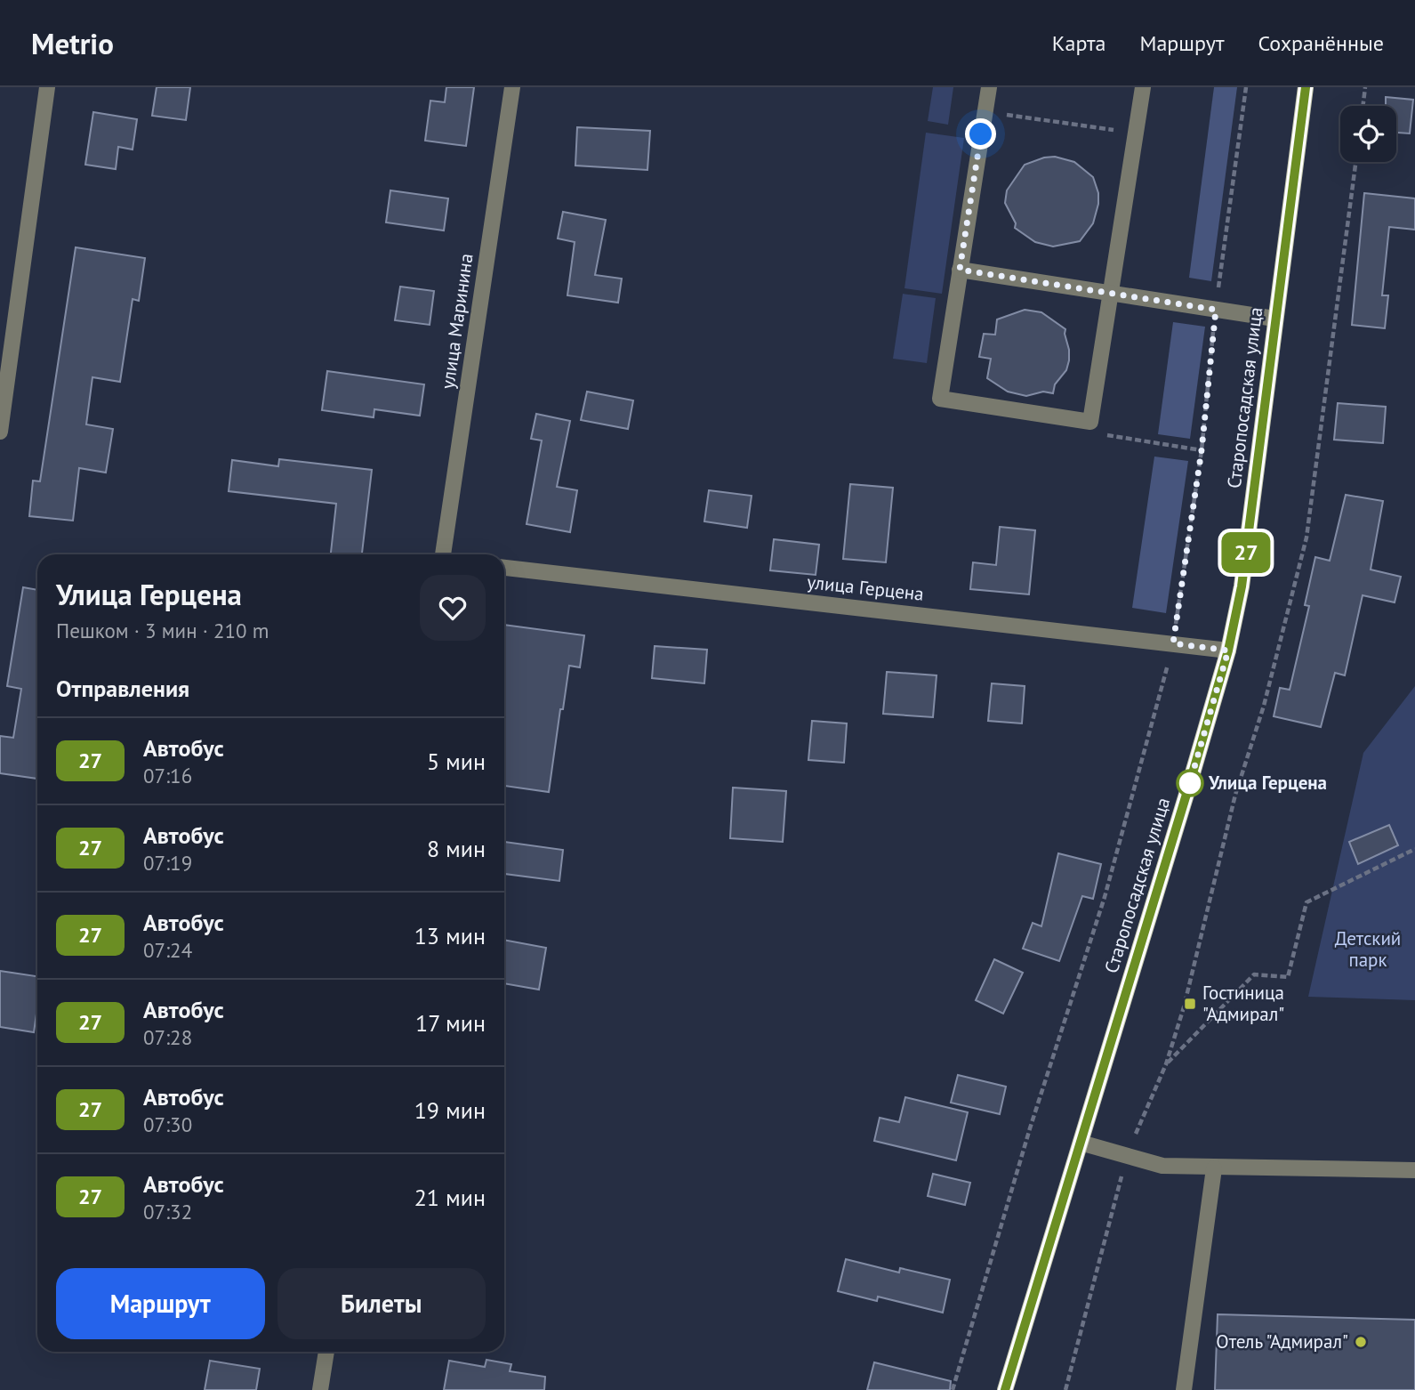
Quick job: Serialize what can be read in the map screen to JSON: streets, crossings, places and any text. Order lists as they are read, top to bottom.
{
  "streets": {
    "main road": ["Старопосадская улица"],
    "street": ["улица Маринина", "улица Герцена"]
  },
  "crossings": [
    ["Старопосадская улица", "улица Герцена"]
  ],
  "parks": ["Детский парк"],
  "places": {
    "other": ["Улица Герцена", "Отель \"Адмирал\""],
    "transit": ["Гостиница \"Адмирал\""]
  },
  "lines": ["bus line 27"],
  "page": {
    "header": "Metrio",
    "nav": ["Карта", "Маршрут", "Сохранённые"],
    "on_map": "27",
    "heading": [
      ["Улица Герцена", "Пешком · 3 мин · 210 m"],
      "Отправления"
    ],
    "list": [
      {
        "mark": "27",
        "name": "Автобус",
        "note": "07:16",
        "value": "5 мин"
      },
      {
        "mark": "27",
        "name": "Автобус",
        "note": "07:19",
        "value": "8 мин"
      },
      {
        "mark": "27",
        "name": "Автобус",
        "note": "07:24",
        "value": "13 мин"
      },
      {
        "mark": "27",
        "name": "Автобус",
        "note": "07:28",
        "value": "17 мин"
      },
      {
        "mark": "27",
        "name": "Автобус",
        "note": "07:30",
        "value": "19 мин"
      },
      {
        "mark": "27",
        "name": "Автобус",
        "note": "07:32",
        "value": "21 мин"
      }
    ],
    "buttons": ["Маршрут", "Билеты"]
  }
}
